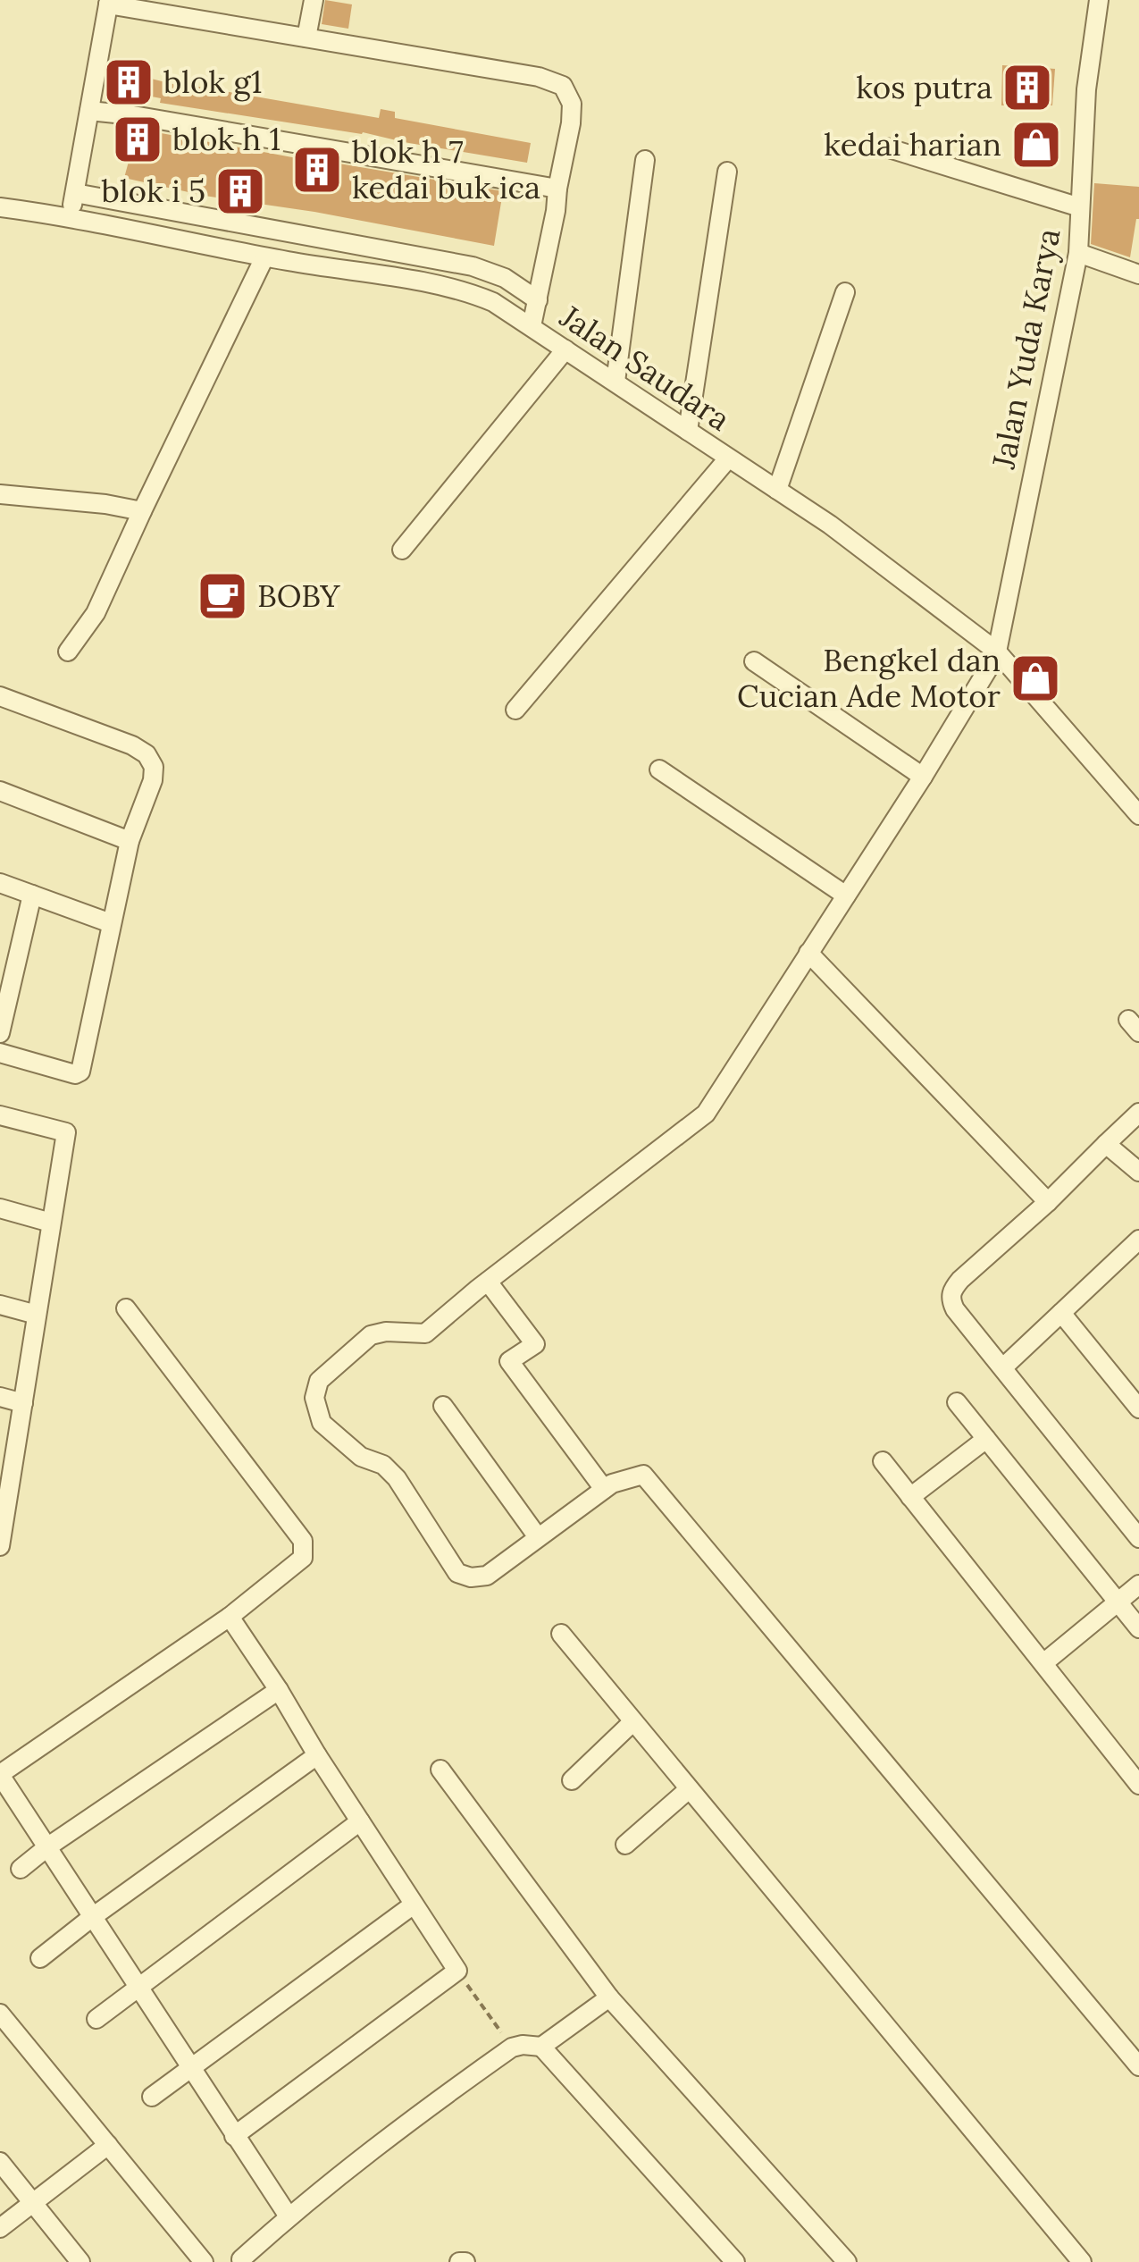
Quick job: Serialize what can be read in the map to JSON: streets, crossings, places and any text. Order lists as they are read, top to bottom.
{
  "streets": {
    "street": ["Jalan Yuda Karya", "Jalan Saudara"]
  },
  "crossings": [
    ["Jalan Yuda Karya", "Jalan Saudara"]
  ],
  "places": {
    "building": [
      "blok g1",
      "kos putra",
      "blok h 1",
      "blok h 7 kedai buk ica",
      "blok i 5"
    ],
    "shop": ["kedai harian", "Bengkel dan Cucian Ade Motor"],
    "cafe": ["BOBY"]
  }
}
